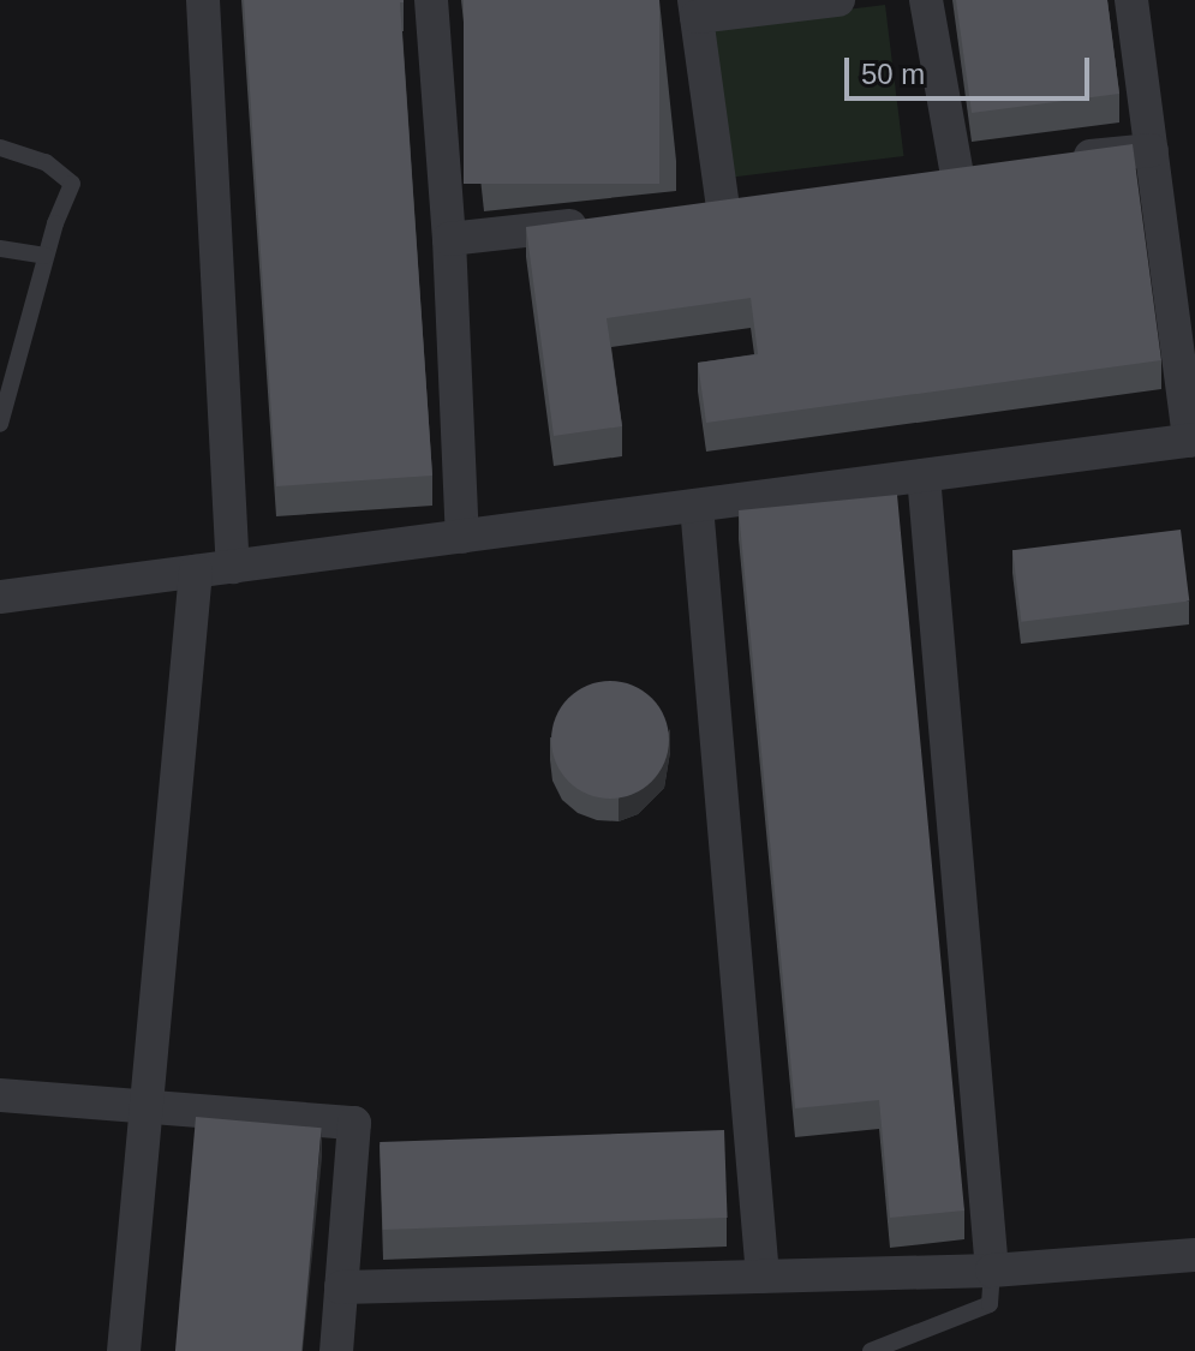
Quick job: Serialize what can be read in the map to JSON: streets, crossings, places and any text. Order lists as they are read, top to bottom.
{
  "scale_bar": "50 m"
}
